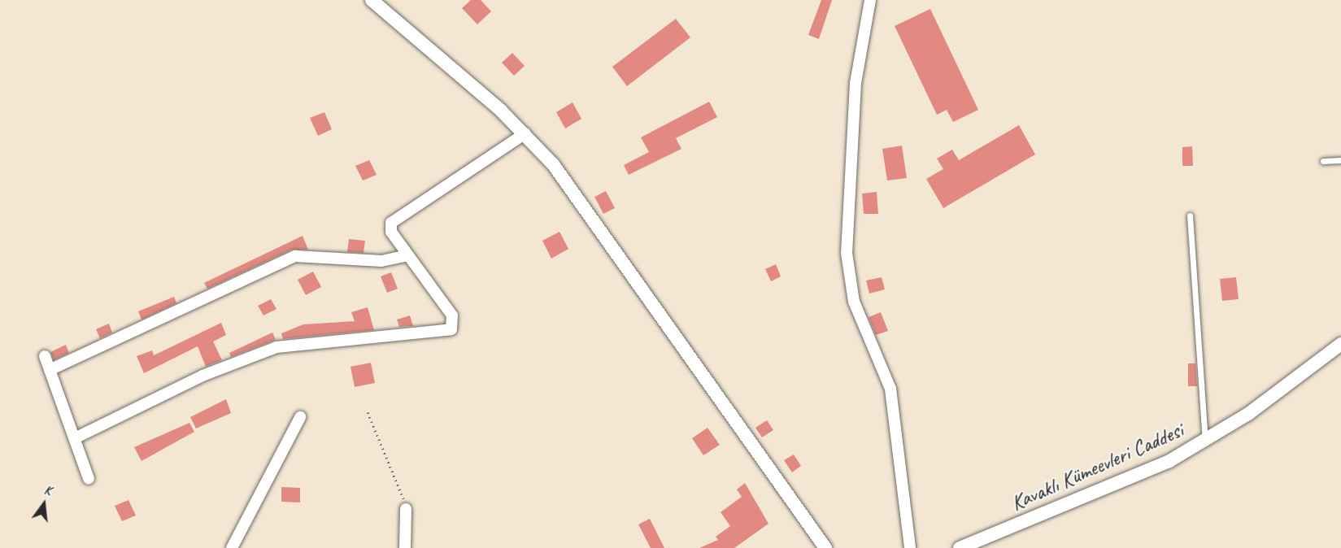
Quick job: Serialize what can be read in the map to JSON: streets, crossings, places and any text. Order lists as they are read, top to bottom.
{
  "streets": {
    "street": ["Kavaklı Kümeevleri Caddesi"]
  },
  "north": "top"
}
